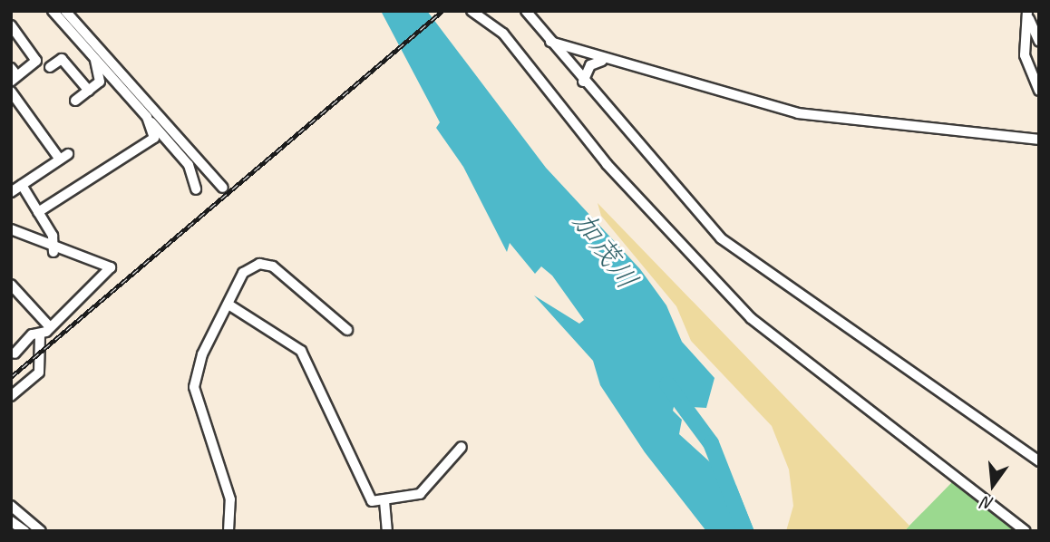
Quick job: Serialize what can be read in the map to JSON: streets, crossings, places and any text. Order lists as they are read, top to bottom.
{
  "water": ["加茂川"],
  "north": "bottom"
}
